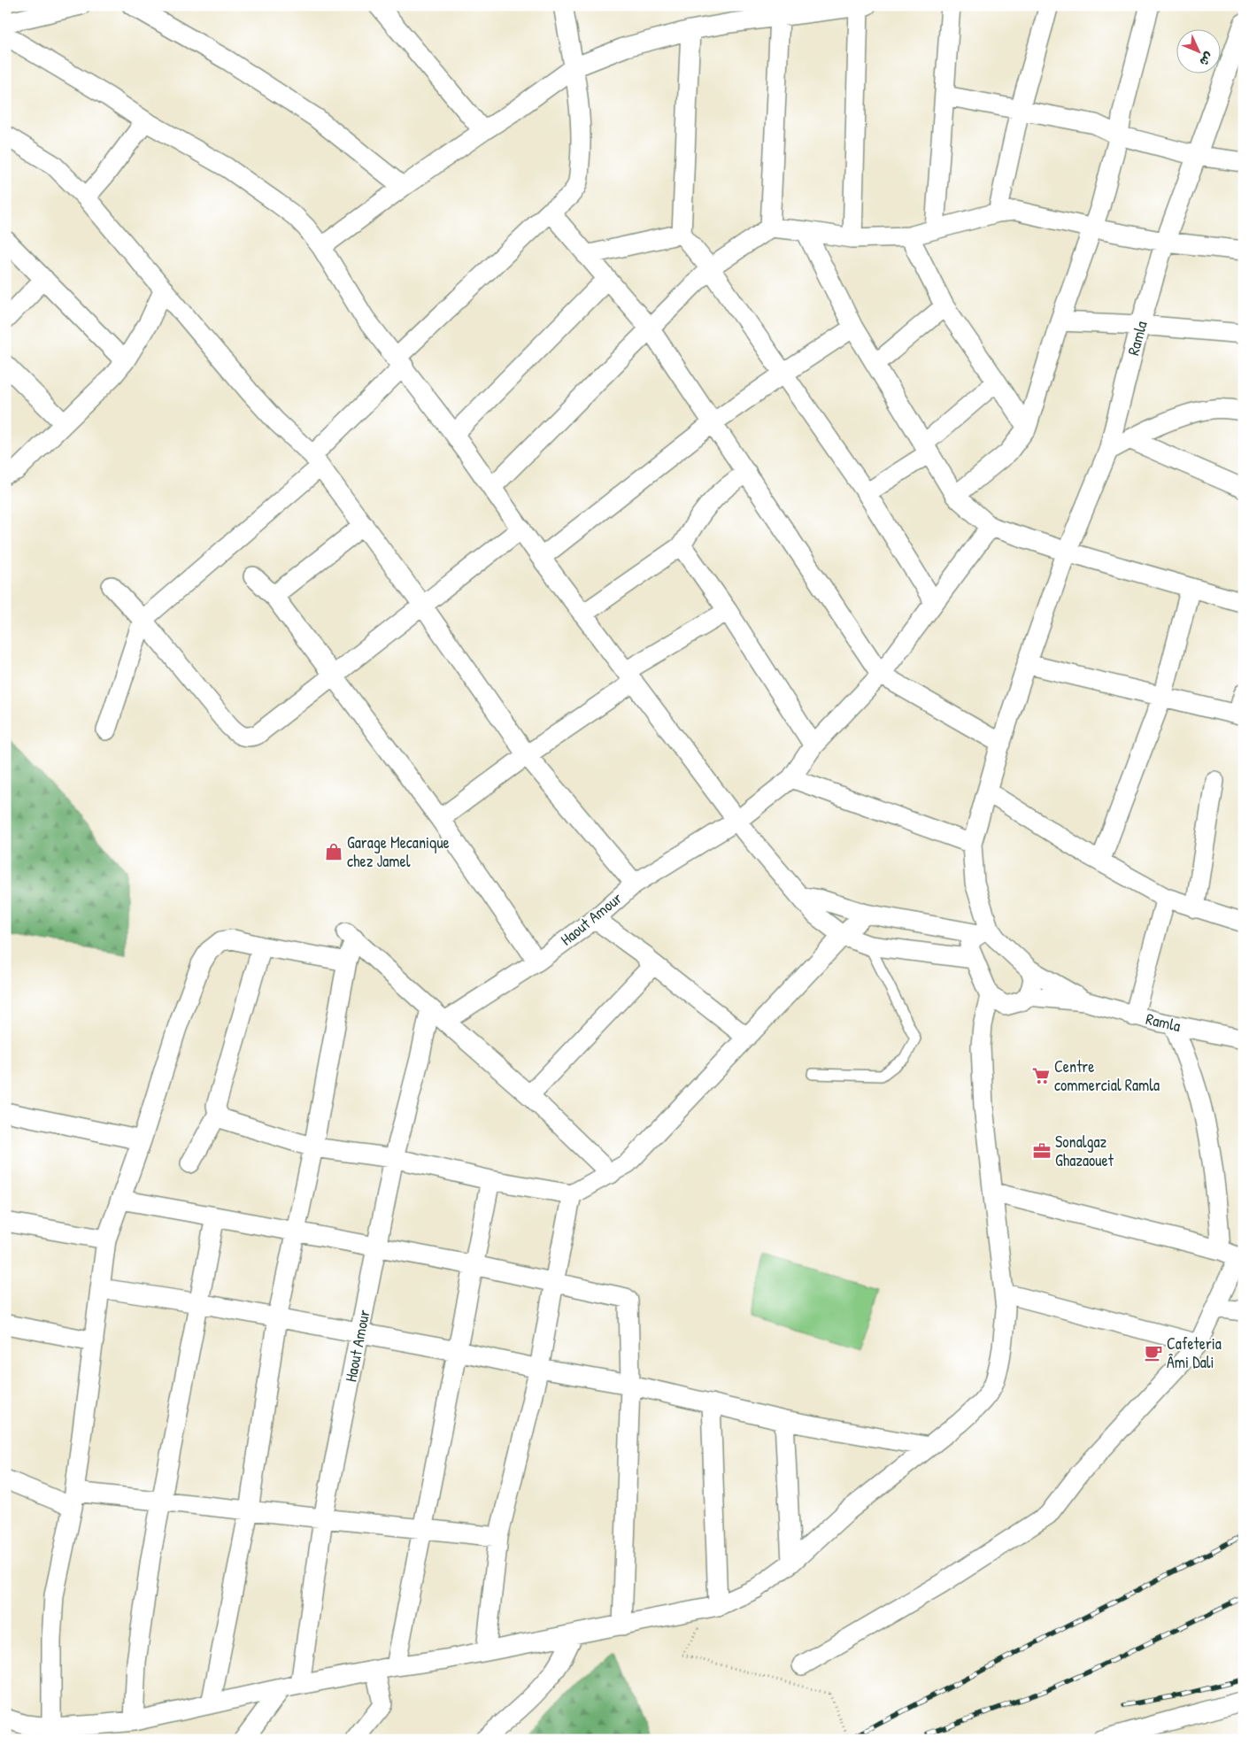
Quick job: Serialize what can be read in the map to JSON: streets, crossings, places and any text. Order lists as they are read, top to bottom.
{
  "streets": {
    "street": ["Ramla", "Haout Amour"]
  },
  "places": {
    "shop": ["Garage Mecanique chez Jamel"],
    "supermarket": ["Centre commercial Ramla"],
    "office": ["Sonalgaz Ghazaouet"],
    "cafe": ["Cafeteria Âmi Dali"]
  },
  "north": "bottom right"
}
